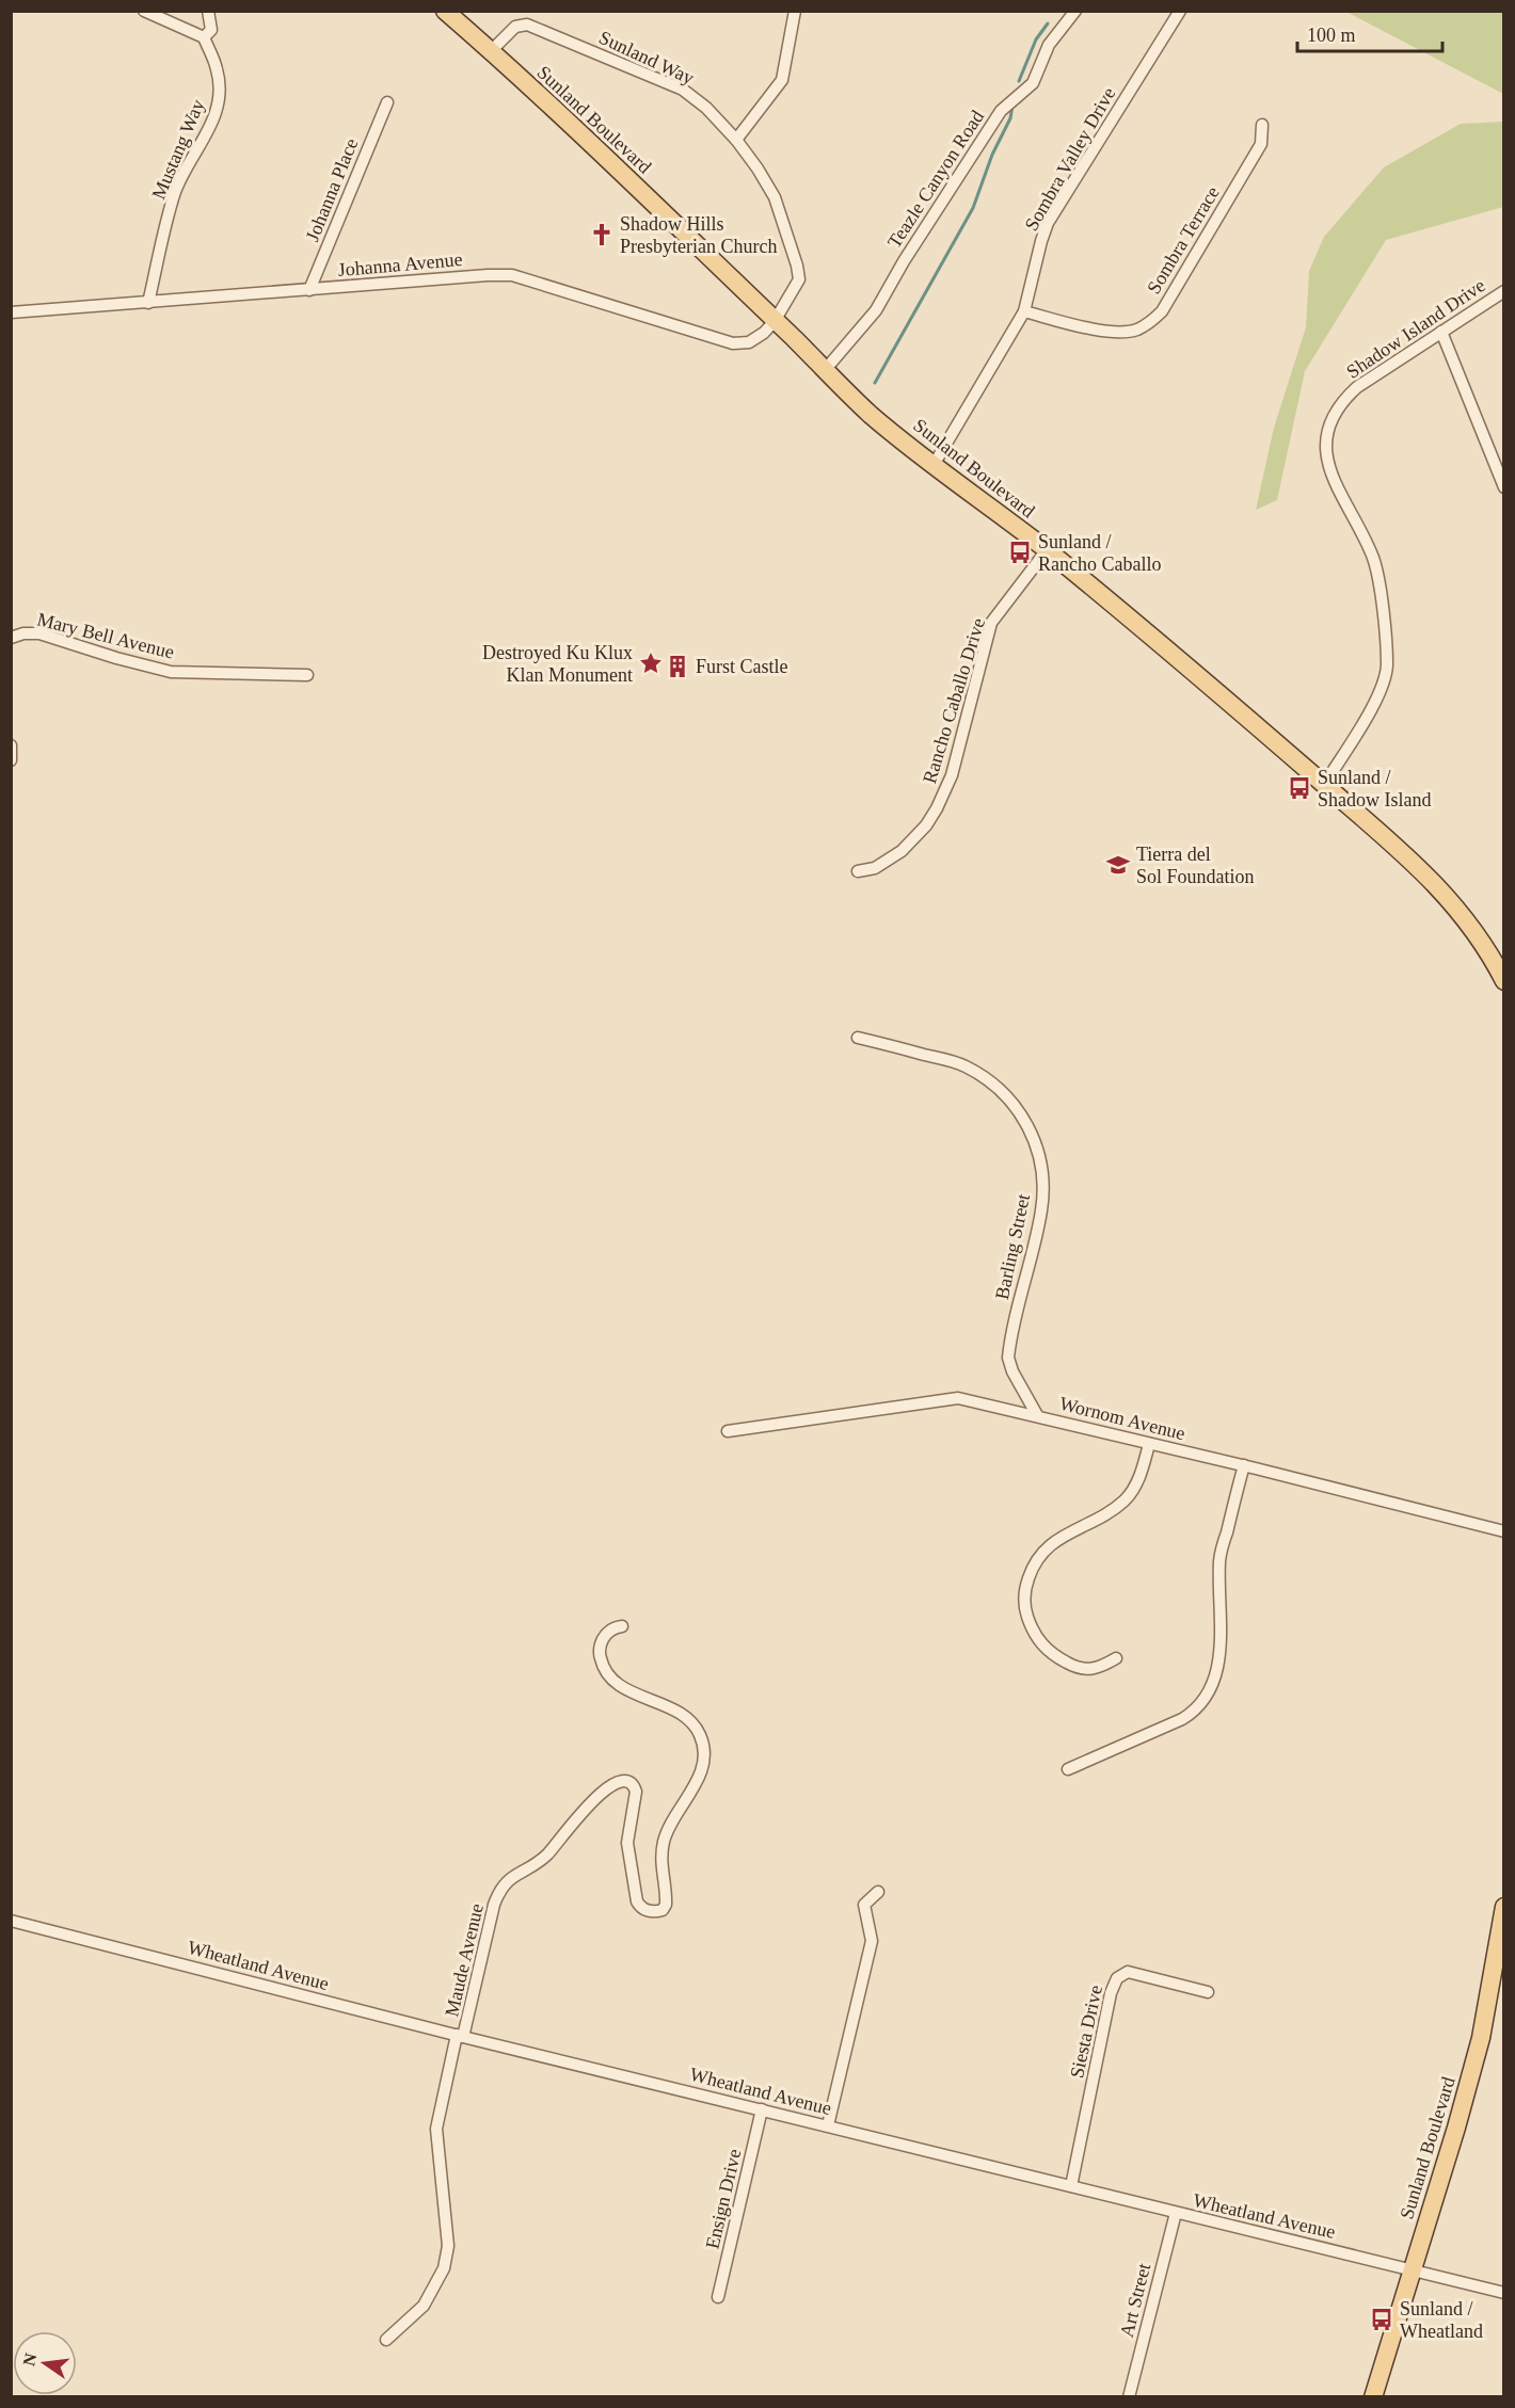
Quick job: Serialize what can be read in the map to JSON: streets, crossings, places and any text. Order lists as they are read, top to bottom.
{
  "streets": {
    "main road": ["Sunland Boulevard"],
    "street": [
      "Sunland Way",
      "Mustang Way",
      "Sombra Valley Drive",
      "Teazle Canyon Road",
      "Johanna Place",
      "Sombra Terrace",
      "Johanna Avenue",
      "Shadow Island Drive",
      "Mary Bell Avenue",
      "Rancho Caballo Drive",
      "Barling Street",
      "Wornom Avenue",
      "Maude Avenue",
      "Wheatland Avenue",
      "Siesta Drive",
      "Ensign Drive",
      "Art Street"
    ]
  },
  "crossings": [
    ["Sunland Way", "Sunland Boulevard"],
    ["Sunland Way", "Johanna Avenue"],
    ["Sunland Boulevard", "Sombra Valley Drive"],
    ["Sunland Boulevard", "Teazle Canyon Road"],
    ["Sunland Boulevard", "Johanna Avenue"],
    ["Sunland Boulevard", "Shadow Island Drive"],
    ["Sunland Boulevard", "Rancho Caballo Drive"],
    ["Sunland Boulevard", "Wheatland Avenue"],
    ["Mustang Way", "Johanna Avenue"],
    ["Sombra Valley Drive", "Sombra Terrace"],
    ["Johanna Place", "Johanna Avenue"],
    ["Barling Street", "Wornom Avenue"],
    ["Maude Avenue", "Wheatland Avenue"],
    ["Wheatland Avenue", "Siesta Drive"],
    ["Wheatland Avenue", "Ensign Drive"],
    ["Wheatland Avenue", "Art Street"]
  ],
  "places": {
    "church": ["Shadow Hills Presbyterian Church"],
    "bus stop": ["Sunland / Rancho Caballo", "Sunland / Shadow Island", "Sunland / Wheatland"],
    "place": ["Destroyed Ku Klux Klan Monument"],
    "building": ["Furst Castle"],
    "school or university": ["Tierra del Sol Foundation"]
  },
  "scale_bar": "100 m",
  "north": "left"
}
